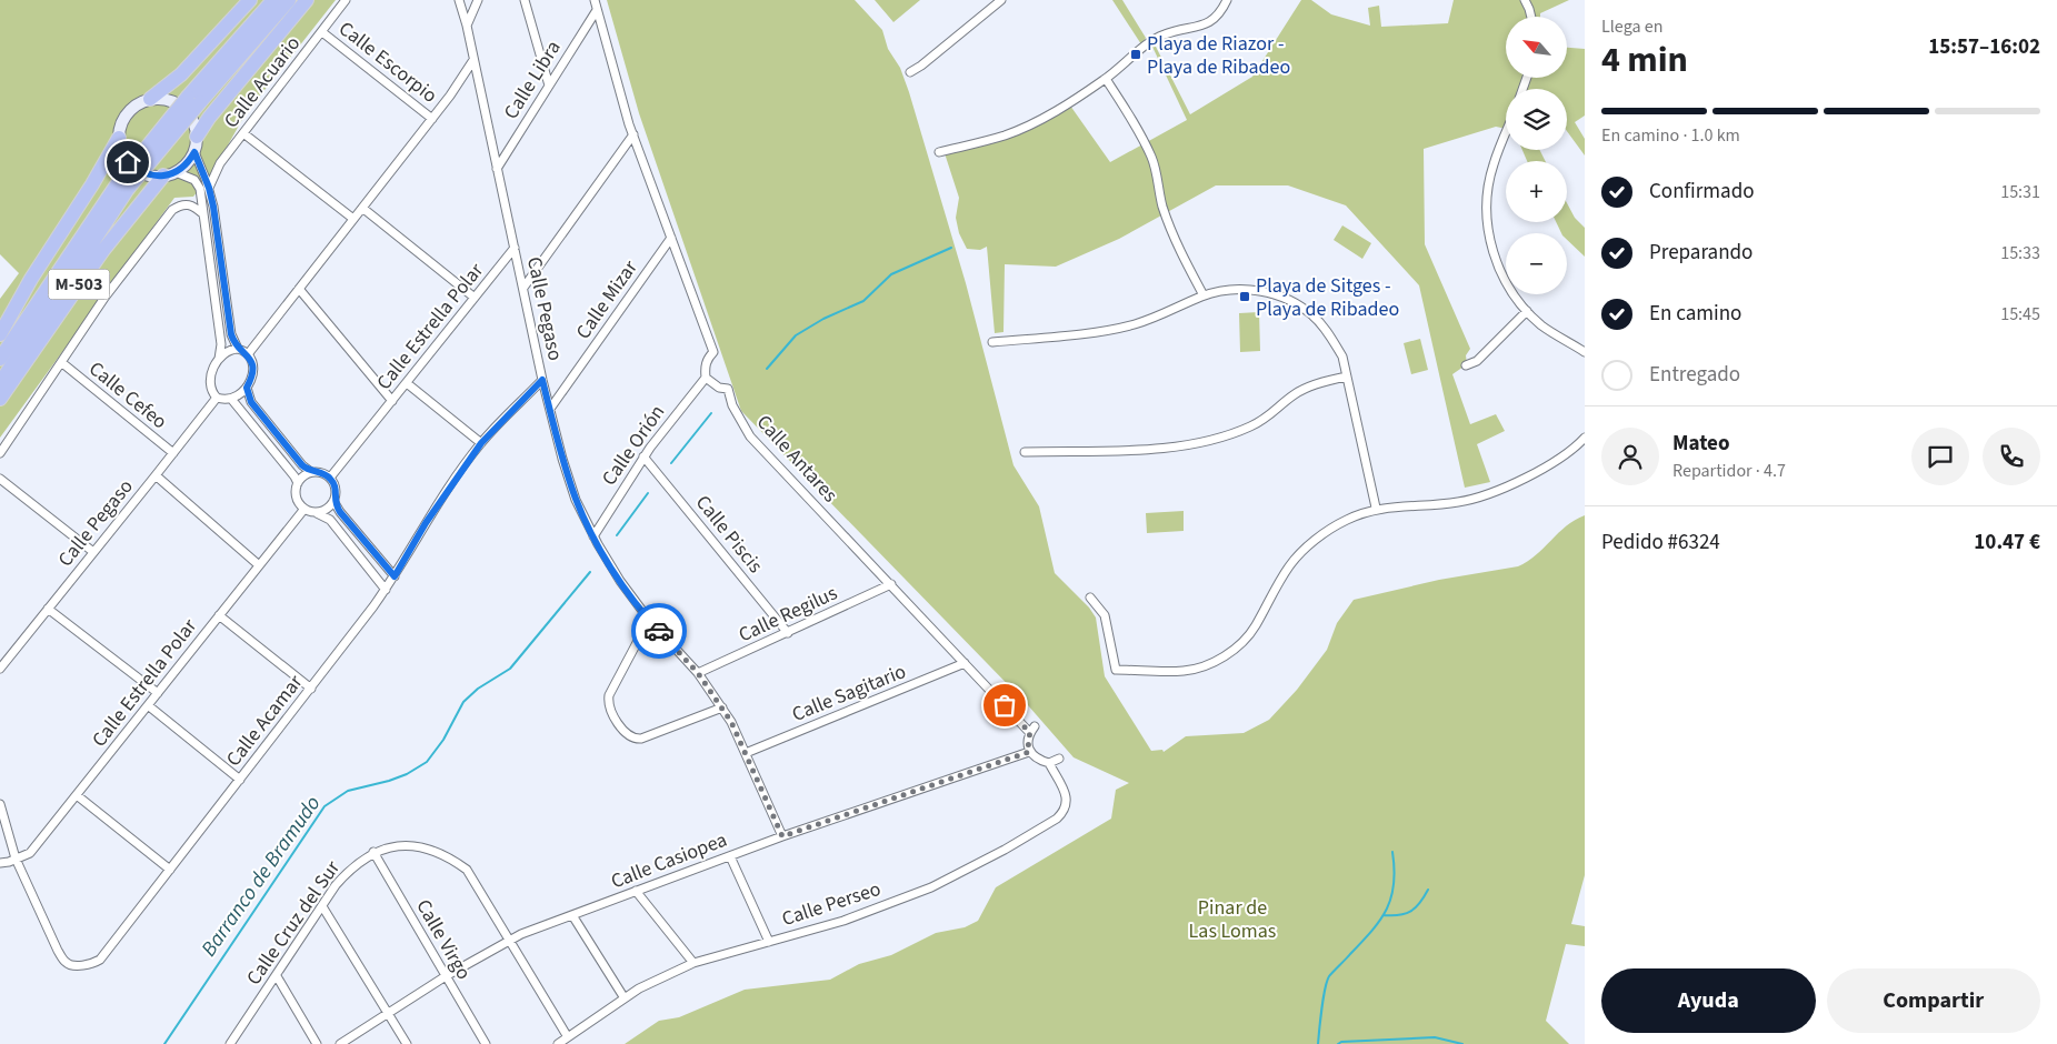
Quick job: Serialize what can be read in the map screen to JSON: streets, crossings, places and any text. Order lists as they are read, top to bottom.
{
  "streets": {
    "highway": ["M-503"],
    "street": [
      "Calle Escorpio",
      "Calle Libra",
      "Calle Acuario",
      "Calle Mizar",
      "Calle Pegaso",
      "Calle Estrella Polar",
      "Calle Cefeo",
      "Calle Orión",
      "Calle Antares",
      "Calle Piscis",
      "Calle Regilus",
      "Calle Sagitario",
      "Calle Acamar",
      "Calle Casiopea",
      "Calle Perseo",
      "Calle Cruz del Sur",
      "Calle Virgo"
    ]
  },
  "crossings": [
    ["Calle Escorpio", "Calle Acuario"],
    ["Calle Libra", "Calle Pegaso"],
    ["Calle Mizar", "Calle Pegaso"],
    ["Calle Pegaso", "Calle Estrella Polar"],
    ["Calle Pegaso", "Calle Cefeo"],
    ["Calle Pegaso", "Calle Orión"],
    ["Calle Pegaso", "Calle Regilus"],
    ["Calle Pegaso", "Calle Sagitario"],
    ["Calle Pegaso", "Calle Acamar"],
    ["Calle Pegaso", "Calle Casiopea"],
    ["Calle Estrella Polar", "Calle Acamar"],
    ["Calle Orión", "Calle Antares"],
    ["Calle Orión", "Calle Piscis"],
    ["Calle Antares", "Calle Regilus"],
    ["Calle Antares", "Calle Sagitario"],
    ["Calle Antares", "Calle Casiopea"],
    ["Calle Piscis", "Calle Regilus"],
    ["Calle Casiopea", "Calle Cruz del Sur"],
    ["Calle Casiopea", "Calle Virgo"],
    ["Calle Perseo", "Calle Cruz del Sur"],
    ["Calle Cruz del Sur", "Calle Virgo"]
  ],
  "water": ["Barranco de Bramudo"],
  "parks": ["Pinar de Las Lomas"],
  "places": {
    "transit": ["Playa de Riazor - Playa de Ribadeo", "Playa de Sitges - Playa de Ribadeo"]
  },
  "north": "top left",
  "page": {
    "heading": ["4 min", "Llega en", "15:57–16:02"],
    "panel": [
      "Mateo",
      "Repartidor · 4.7",
      "Pedido #6324",
      "10.47 €"
    ],
    "map_buttons": ["+", "−"],
    "bar": "En camino · 1.0 km",
    "list": [
      ["Confirmado", "15:31"],
      ["Preparando", "15:33"],
      ["En camino", "15:45"],
      "Entregado"
    ],
    "buttons": ["Ayuda", "Compartir"]
  }
}
